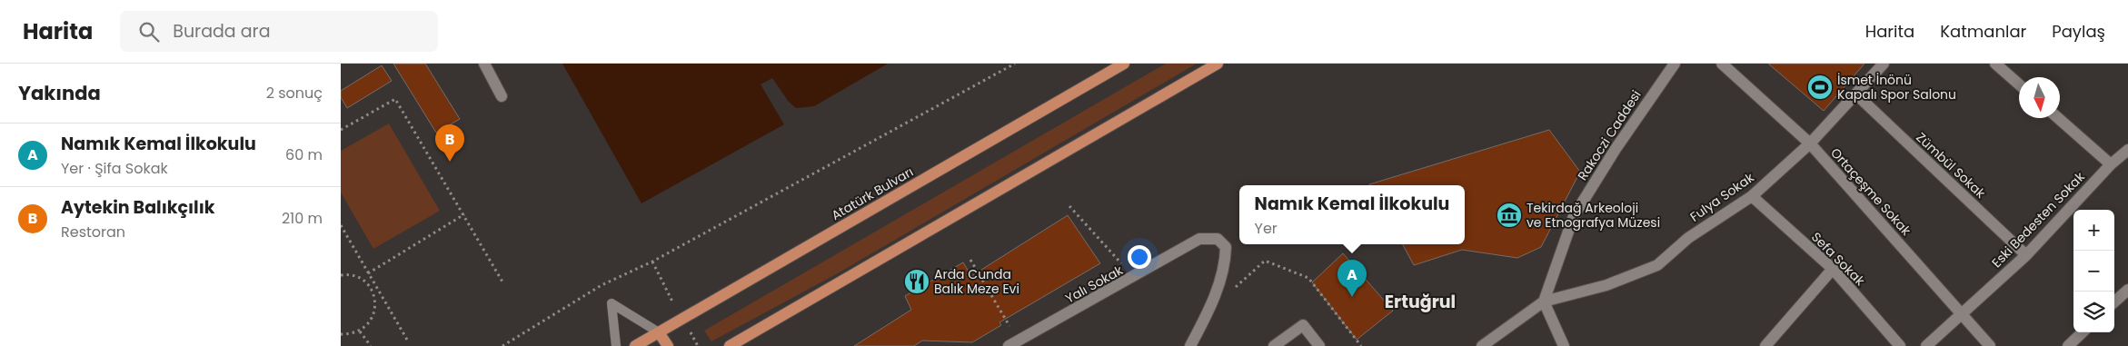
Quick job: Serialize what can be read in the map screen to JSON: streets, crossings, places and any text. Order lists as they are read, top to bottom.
{
  "streets": {
    "main road": ["Atatürk Bulvarı"],
    "street": [
      "Rakoczi Caddesi",
      "Zümbül Sokak",
      "Ortaçeşme Sokak",
      "Fulya Sokak",
      "Eski Bedesten Sokak",
      "Sefa Sokak",
      "Yalı Sokak"
    ]
  },
  "crossings": [
    ["Rakoczi Caddesi", "Fulya Sokak"],
    ["Zümbül Sokak", "Fulya Sokak"],
    ["Zümbül Sokak", "Eski Bedesten Sokak"],
    ["Ortaçeşme Sokak", "Fulya Sokak"],
    ["Ortaçeşme Sokak", "Eski Bedesten Sokak"],
    ["Fulya Sokak", "Sefa Sokak"]
  ],
  "districts": ["Ertuğrul"],
  "places": {
    "sports": ["İsmet İnönü Kapalı Spor Salonu"],
    "museum": ["Tekirdağ Arkeoloji ve Etnografya Müzesi"],
    "restaurant": ["Arda Cunda Balık Meze Evi"]
  },
  "north": "bottom",
  "page": {
    "header": "Harita",
    "search": "Burada ara",
    "nav": ["Harita", "Katmanlar", "Paylaş"],
    "heading": ["Yakında", "2 sonuç"],
    "list": [
      {
        "mark": "A",
        "name": "Namık Kemal İlkokulu",
        "note": "Yer · Şifa Sokak",
        "value": "60 m"
      },
      {
        "mark": "B",
        "name": "Aytekin Balıkçılık",
        "note": "Restoran",
        "value": "210 m"
      }
    ],
    "pins": ["B", "A"],
    "popup": ["Namık Kemal İlkokulu", "Yer"],
    "map_buttons": ["+", "−"]
  }
}
